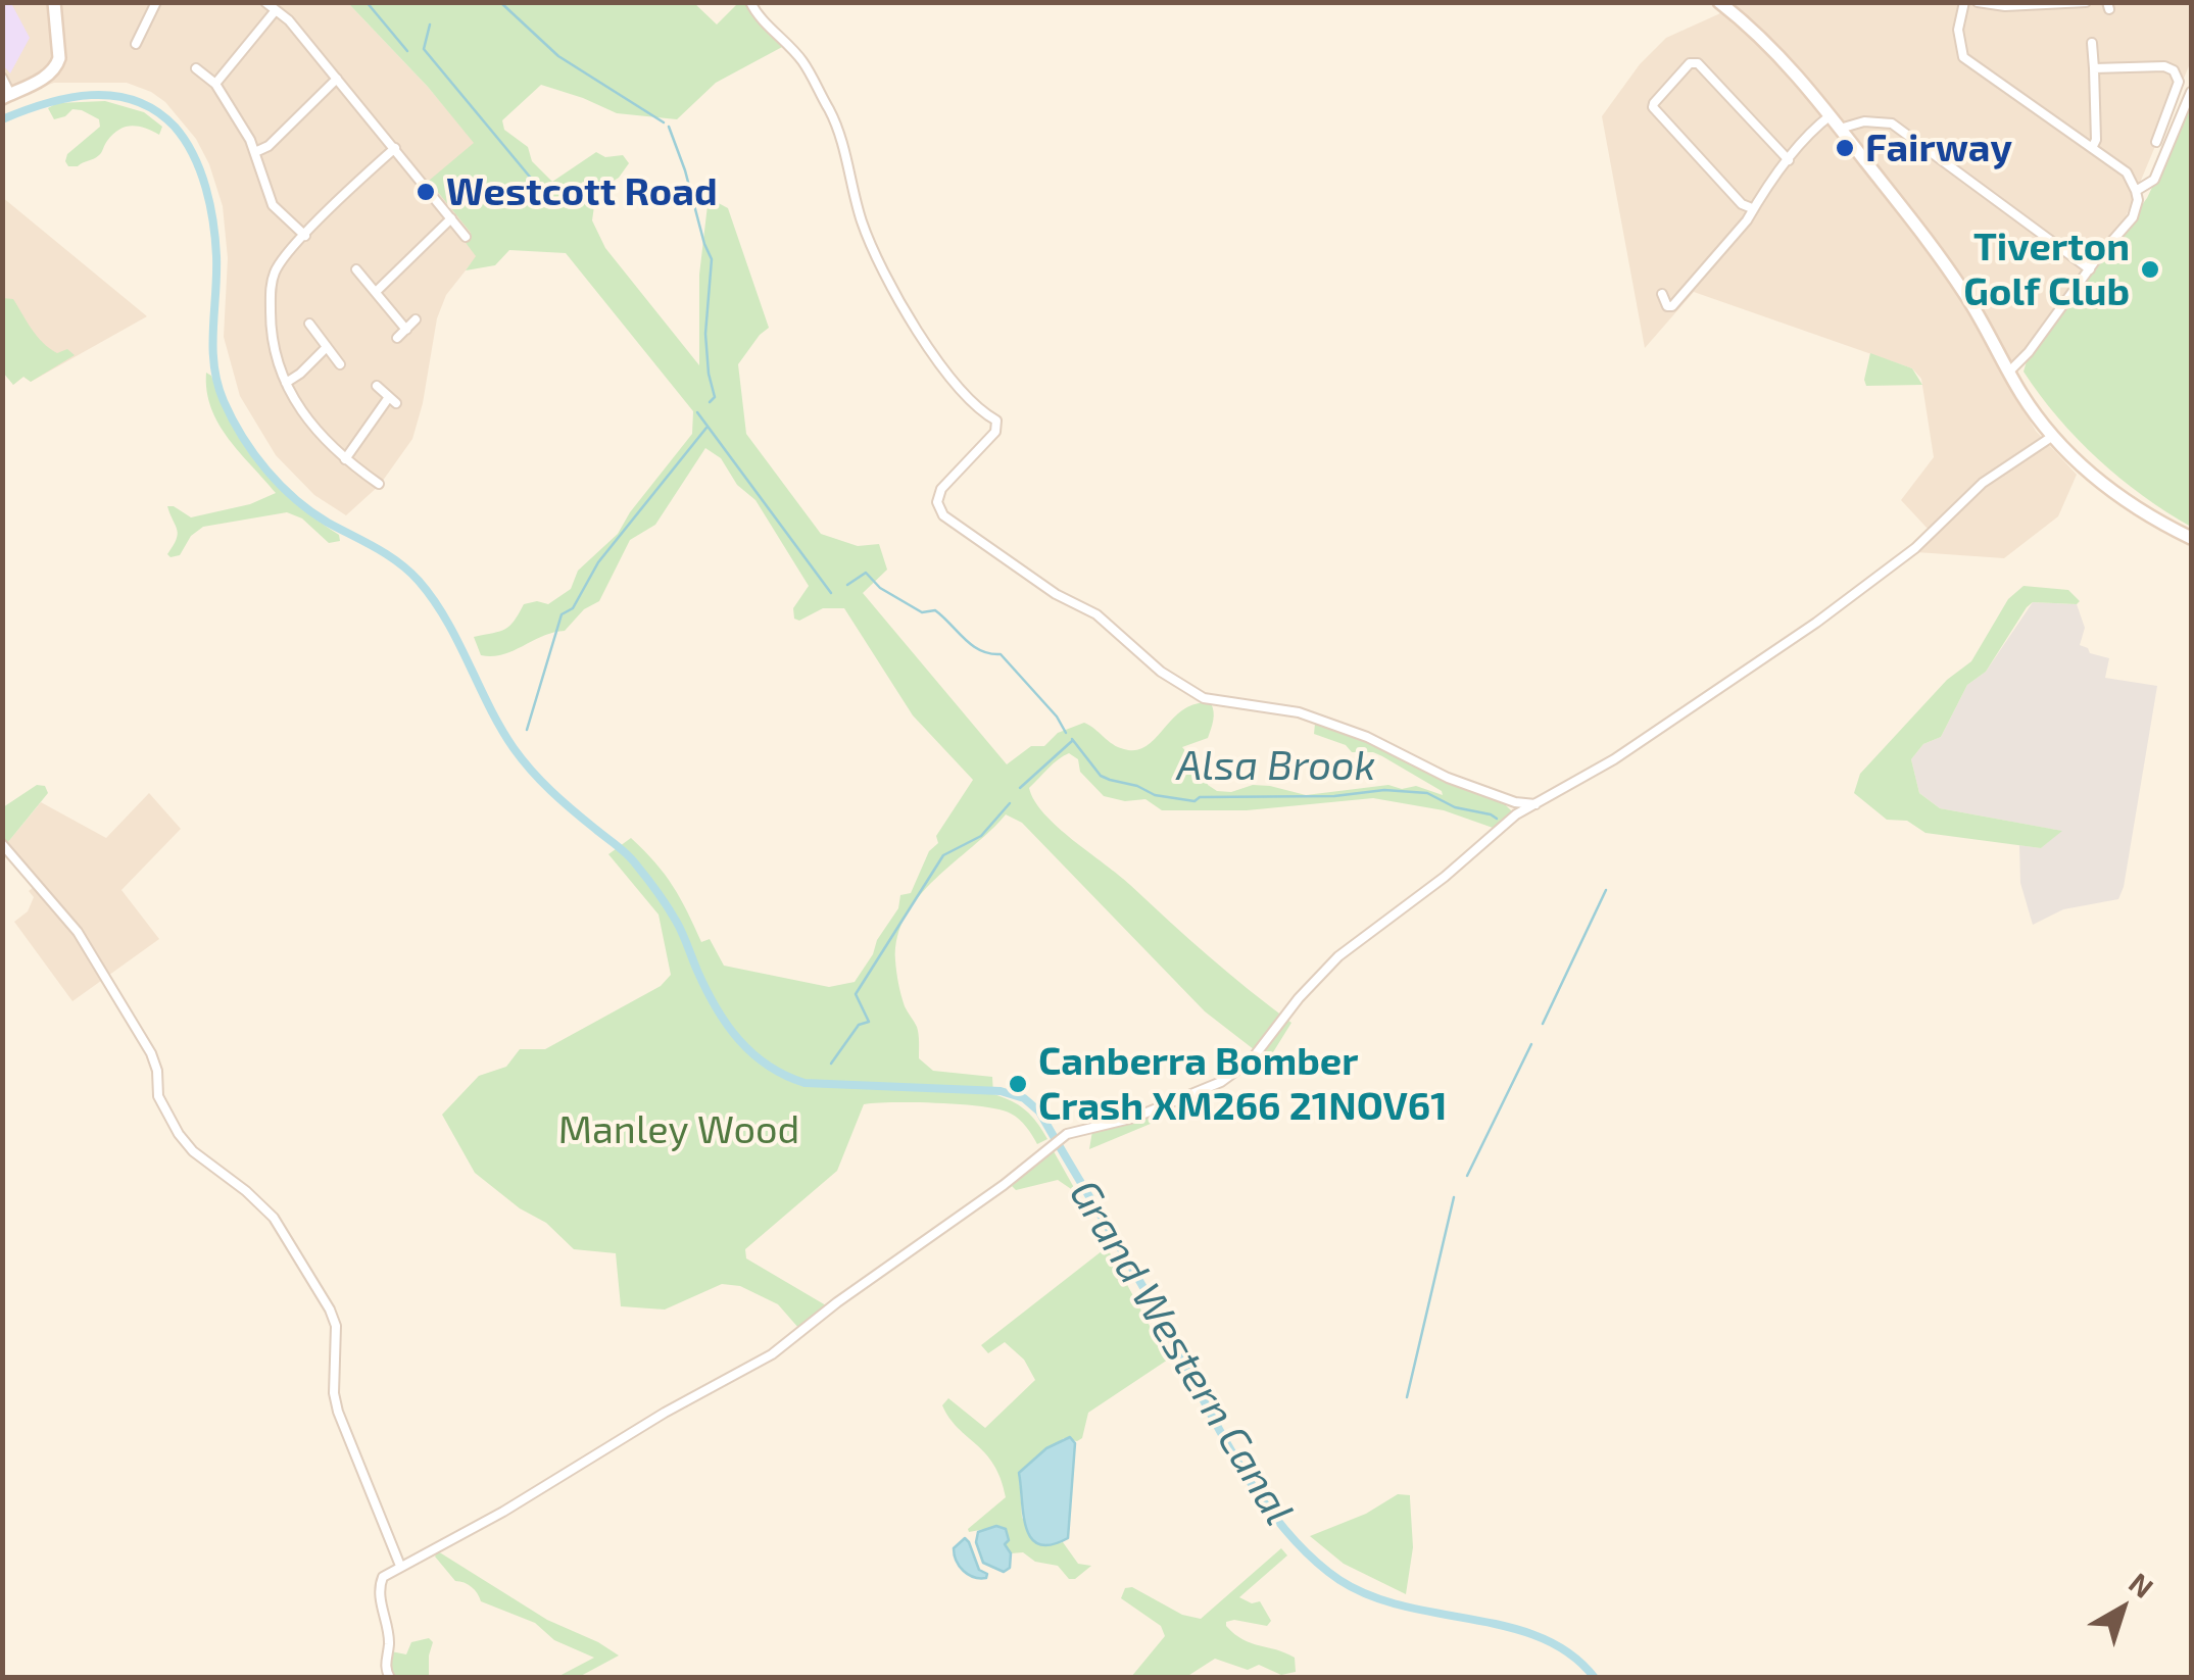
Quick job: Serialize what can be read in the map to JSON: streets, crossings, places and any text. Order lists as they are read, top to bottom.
{
  "water": ["Alsa Brook", "Grand Western Canal"],
  "parks": ["Manley Wood"],
  "places": [
    "Fairway",
    "Westcott Road",
    "Tiverton Golf Club",
    "Canberra Bomber Crash XM266 21NOV61"
  ],
  "north": "top right"
}
